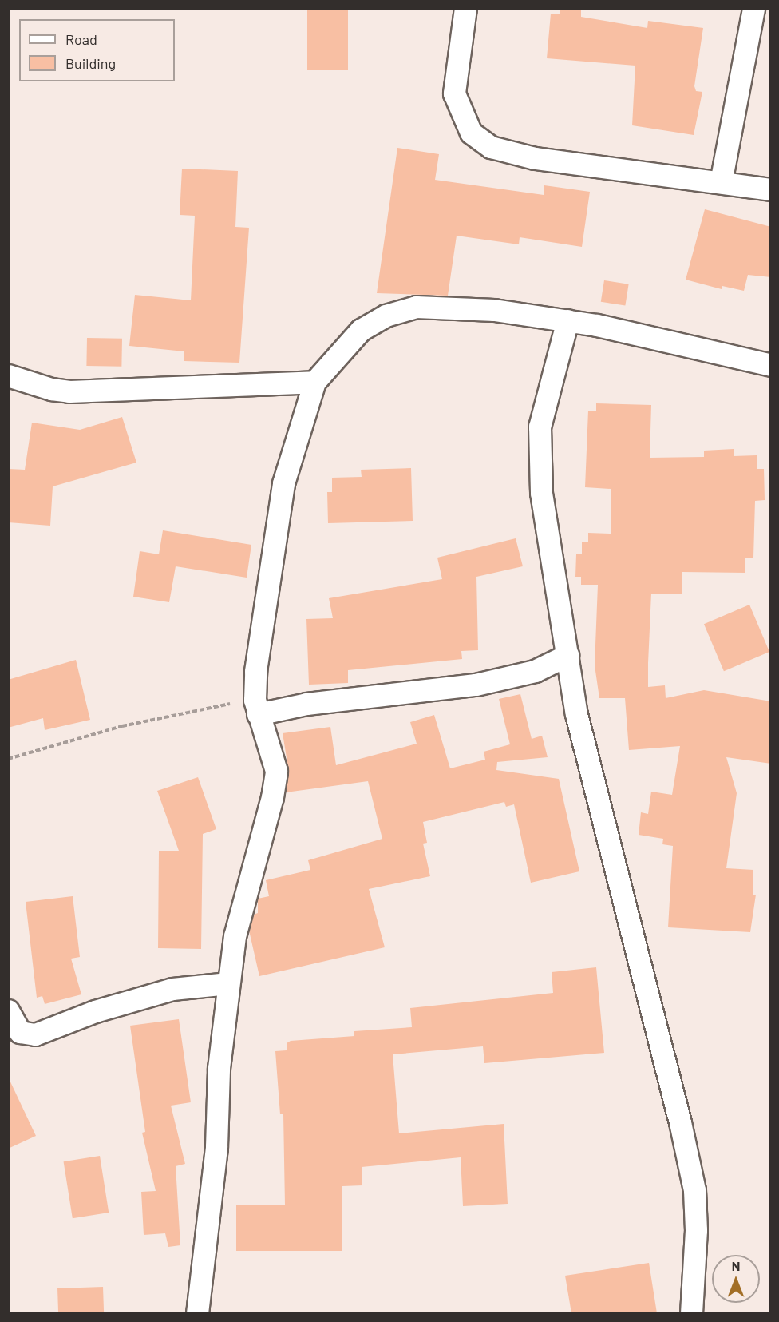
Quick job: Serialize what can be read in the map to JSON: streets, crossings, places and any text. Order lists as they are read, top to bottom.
{
  "legend": ["Road", "Building"],
  "north": "top"
}
